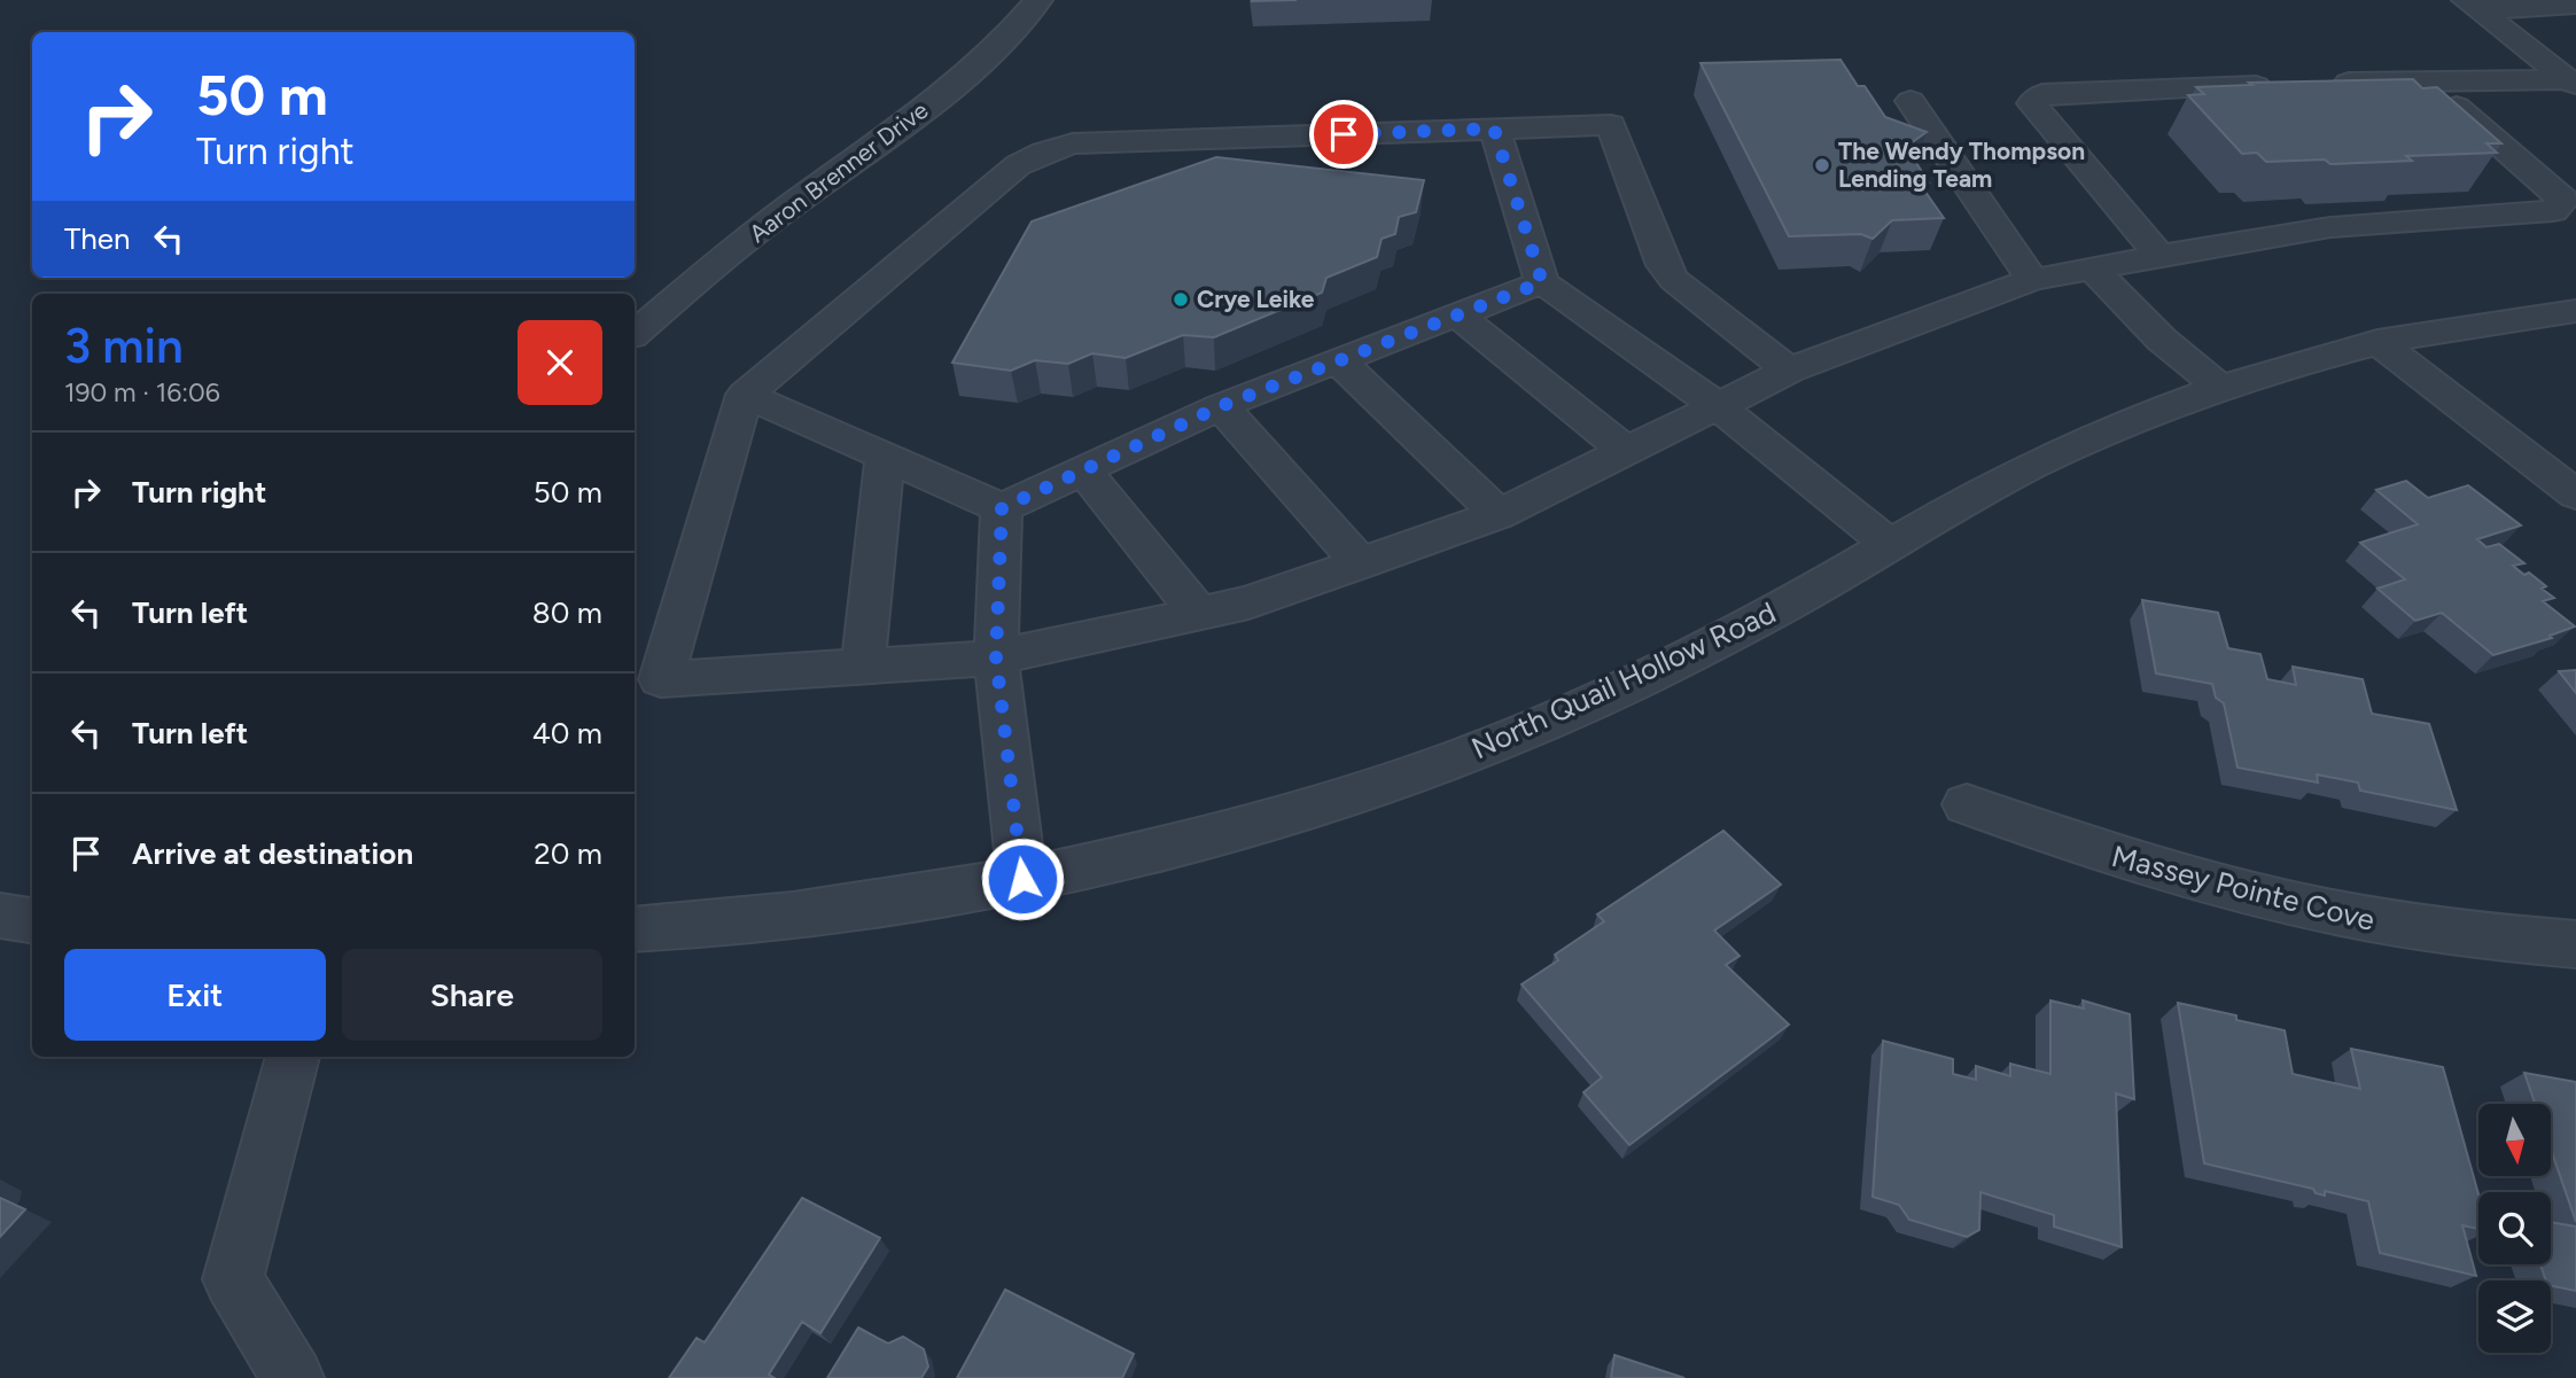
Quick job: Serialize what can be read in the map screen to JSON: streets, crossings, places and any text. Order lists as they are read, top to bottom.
{
  "streets": {
    "street": ["Aaron Brenner Drive", "North Quail Hollow Road", "Massey Pointe Cove"]
  },
  "places": ["The Wendy Thompson Lending Team", "Crye Leike"],
  "north": "bottom",
  "page": {
    "turn": ["50 m", "Turn right"],
    "then": "Then",
    "heading": ["3 min", "190 m · 16:06"],
    "list": [
      {
        "name": "Turn right",
        "value": "50 m"
      },
      {
        "name": "Turn left",
        "value": "80 m"
      },
      {
        "name": "Turn left",
        "value": "40 m"
      },
      {
        "name": "Arrive at destination",
        "value": "20 m"
      }
    ],
    "buttons": ["Exit", "Share"]
  }
}
